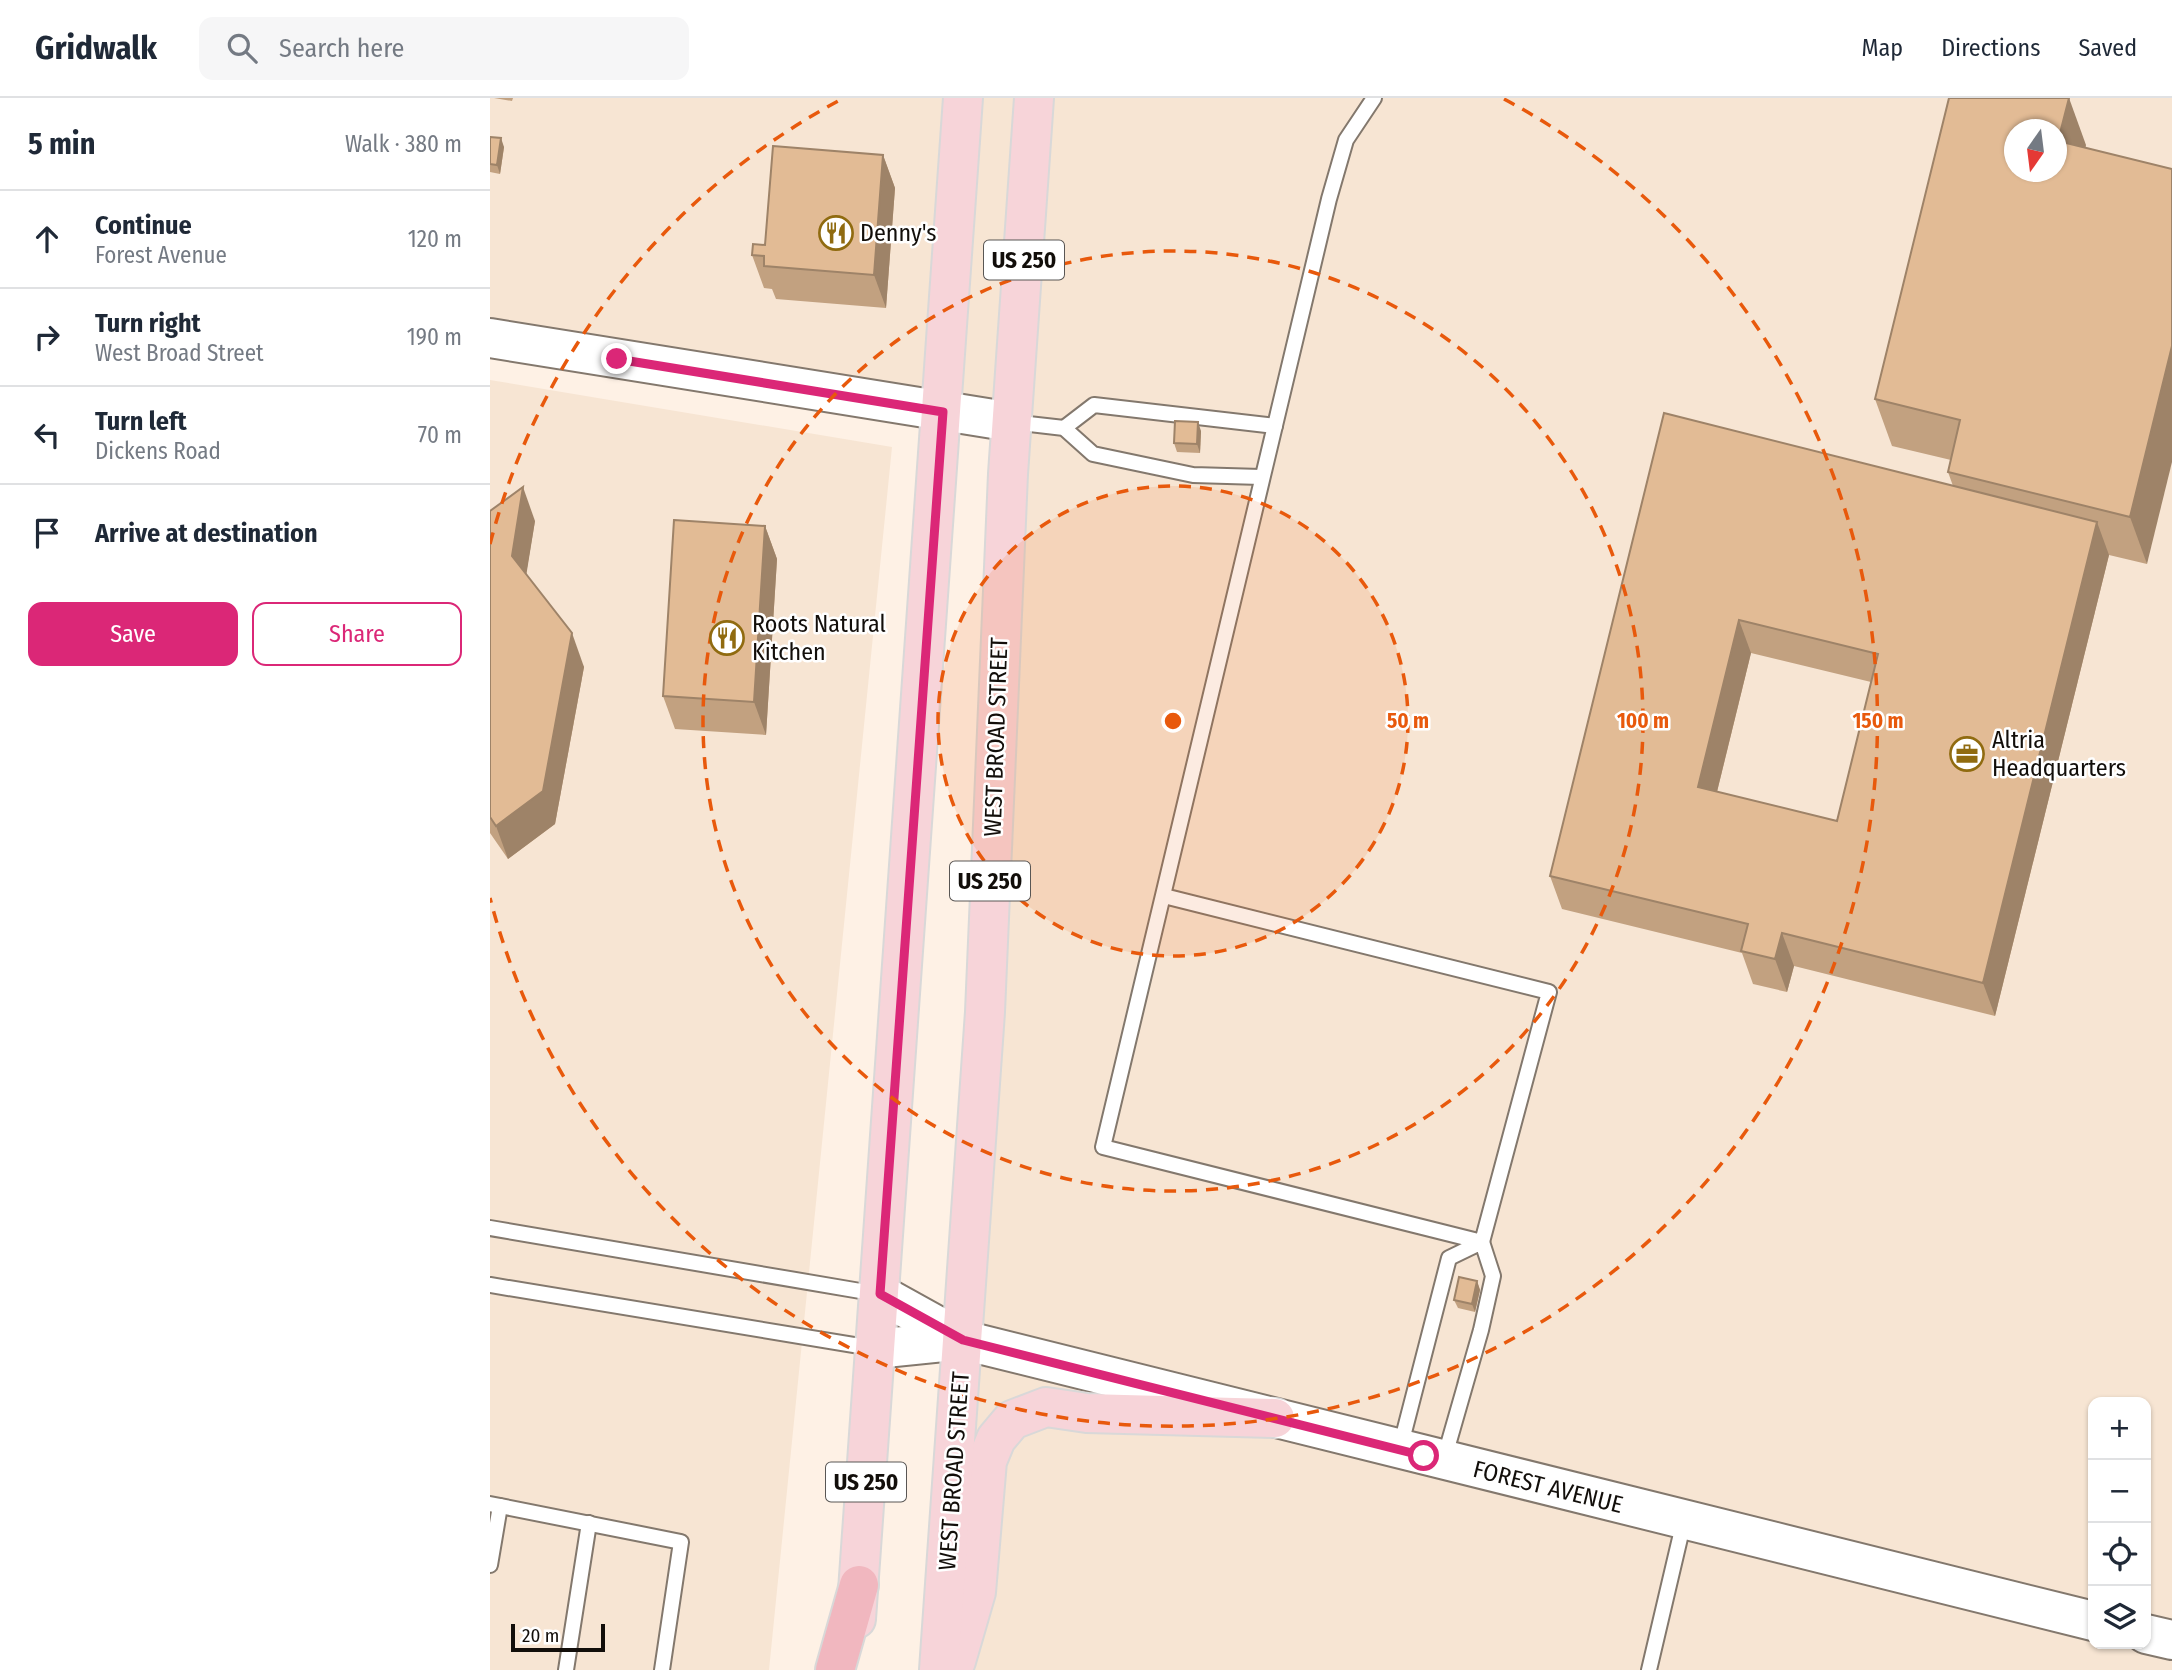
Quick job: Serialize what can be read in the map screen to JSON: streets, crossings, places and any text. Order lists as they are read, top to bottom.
{
  "streets": {
    "main road": ["US 250", "WEST BROAD STREET", "FOREST AVENUE"]
  },
  "crossings": [
    ["US 250", "FOREST AVENUE"],
    ["WEST BROAD STREET", "FOREST AVENUE"]
  ],
  "places": {
    "restaurant": ["Denny's", "Roots Natural Kitchen"],
    "office": ["Altria Headquarters"]
  },
  "scale_bar": "20 m",
  "north": "bottom",
  "page": {
    "header": "Gridwalk",
    "search": "Search here",
    "nav": ["Map", "Directions", "Saved"],
    "heading": ["5 min", "Walk · 380 m"],
    "list": [
      ["Continue", "Forest Avenue", "120 m"],
      ["Turn right", "West Broad Street", "190 m"],
      ["Turn left", "Dickens Road", "70 m"],
      "Arrive at destination"
    ],
    "buttons": ["Save", "Share"],
    "map_buttons": ["+", "−"],
    "scale": "20 m"
  },
  "rings": ["50 m", "100 m", "150 m"]
}
